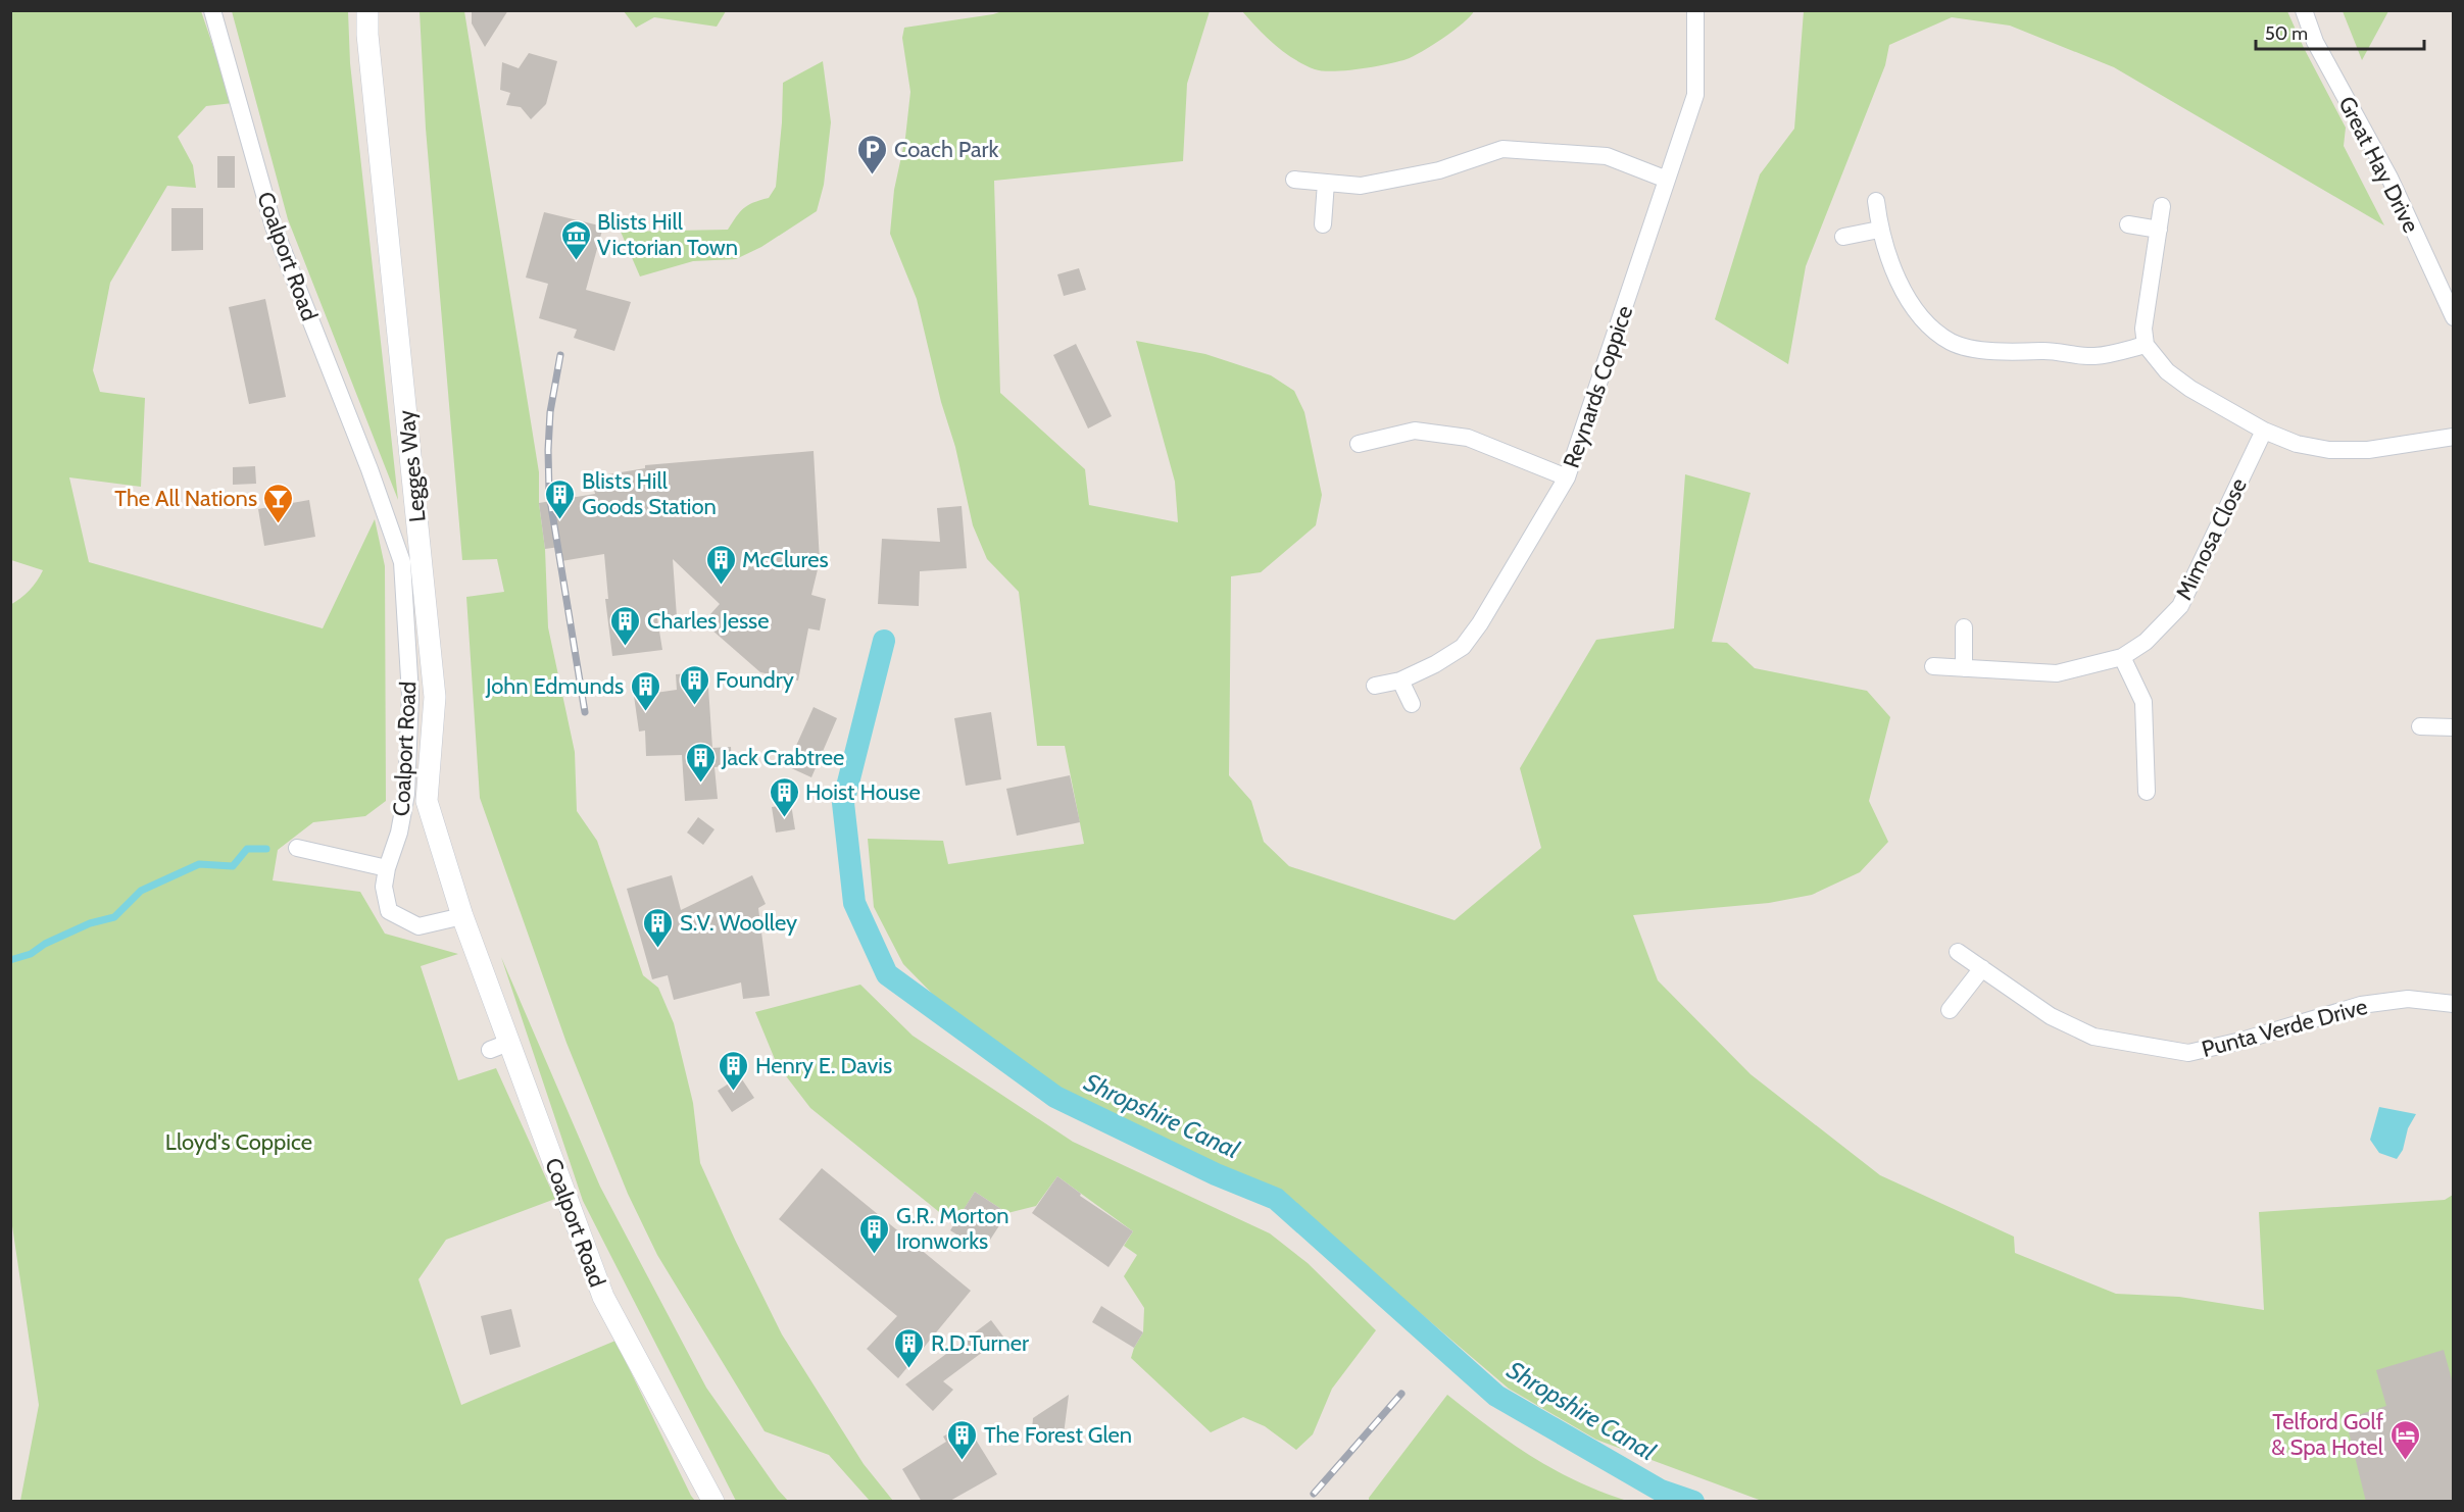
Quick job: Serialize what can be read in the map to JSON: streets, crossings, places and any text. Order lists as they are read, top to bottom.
{
  "streets": {
    "street": [
      "Great Hay Drive",
      "Coalport Road",
      "Reynards Coppice",
      "Legges Way",
      "Mimosa Close",
      "Punta Verde Drive"
    ]
  },
  "crossings": [
    ["Coalport Road", "Legges Way"]
  ],
  "water": ["Shropshire Canal"],
  "parks": ["Lloyd's Coppice"],
  "places": {
    "parking": ["Coach Park"],
    "museum": ["Blists Hill Victorian Town"],
    "building": [
      "Blists Hill Goods Station",
      "McClures",
      "Charles Jesse",
      "Foundry",
      "John Edmunds",
      "Jack Crabtree",
      "Hoist House",
      "S.V. Woolley",
      "Henry E. Davis",
      "G.R. Morton Ironworks",
      "R.D.Turner",
      "The Forest Glen"
    ],
    "bar": ["The All Nations"],
    "hotel": ["Telford Golf & Spa Hotel"]
  },
  "scale_bar": "50 m"
}
